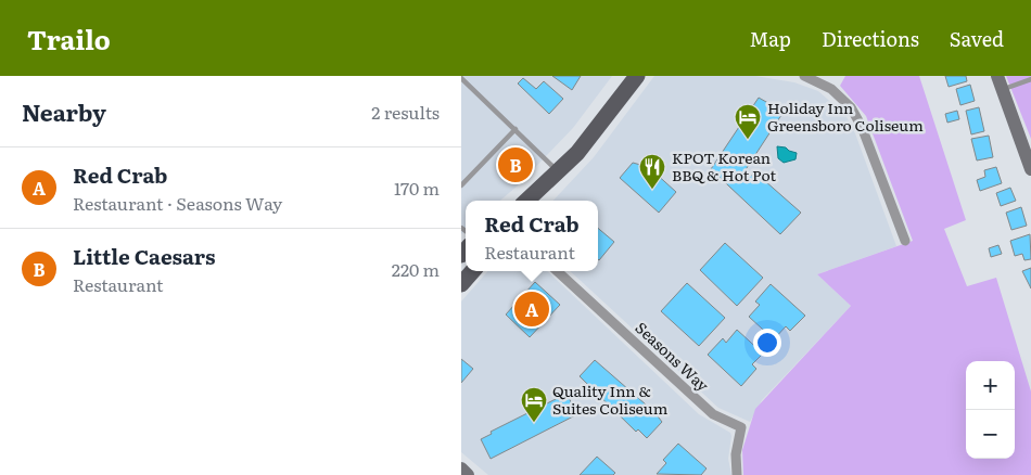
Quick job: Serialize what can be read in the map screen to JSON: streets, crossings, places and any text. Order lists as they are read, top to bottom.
{
  "streets": {
    "street": ["Seasons Way"]
  },
  "places": {
    "hotel": ["Holiday Inn Greensboro Coliseum", "Quality Inn & Suites Coliseum"],
    "restaurant": ["KPOT Korean BBQ & Hot Pot"]
  },
  "page": {
    "header": "Trailo",
    "nav": ["Map", "Directions", "Saved"],
    "heading": ["Nearby", "2 results"],
    "pins": ["B", "A"],
    "list": [
      {
        "mark": "A",
        "name": "Red Crab",
        "note": "Restaurant · Seasons Way",
        "value": "170 m"
      },
      {
        "mark": "B",
        "name": "Little Caesars",
        "note": "Restaurant",
        "value": "220 m"
      }
    ],
    "popup": ["Red Crab", "Restaurant"],
    "map_buttons": ["+", "−"]
  }
}
